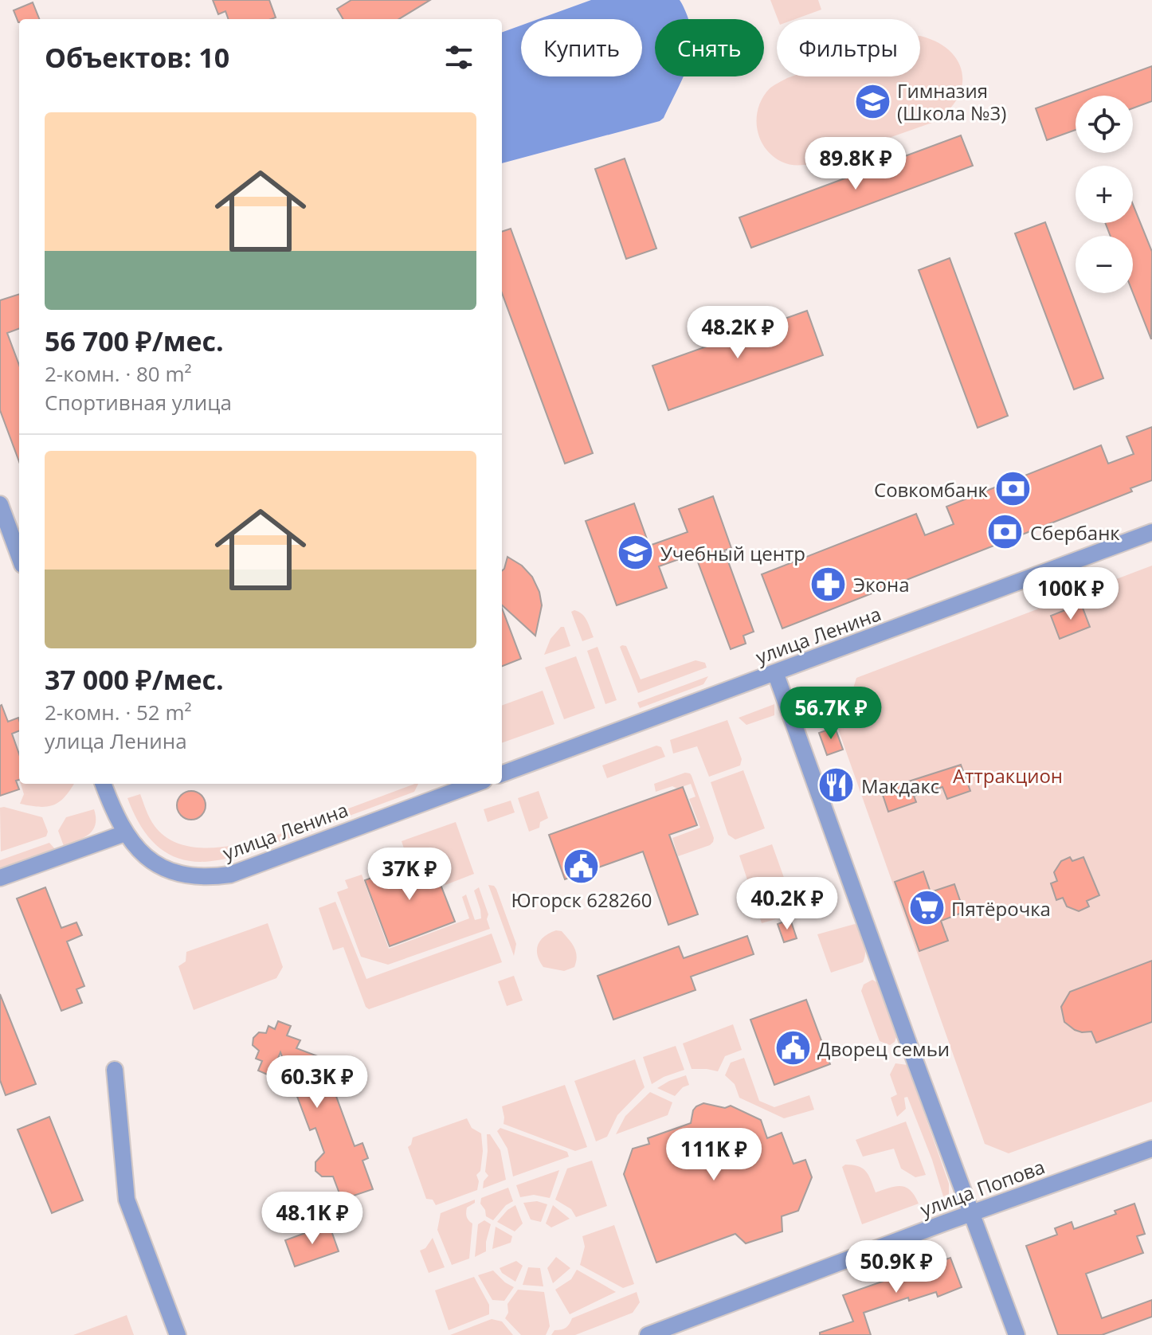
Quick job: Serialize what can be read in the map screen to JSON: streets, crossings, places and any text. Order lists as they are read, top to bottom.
{
  "streets": {
    "street": ["улица Ленина", "улица Попова"]
  },
  "parks": ["Аттракцион"],
  "places": {
    "school or university": ["Гимназия (Школа №3)", "Учебный центр"],
    "bank": ["Совкомбанк", "Сбербанк"],
    "pharmacy": ["Экона"],
    "restaurant": ["Макдакс"],
    "public building": ["Югорск 628260", "Дворец семьи"],
    "supermarket": ["Пятёрочка"]
  },
  "page": {
    "chip": ["Купить", "Снять", "Фильтры"],
    "heading": "Объектов: 10",
    "map_buttons": ["+", "−"],
    "list": [
      {
        "name": "56 700 ₽/мес.",
        "note": "2-комн. · 80 m² · Спортивная улица"
      },
      {
        "name": "37 000 ₽/мес.",
        "note": "2-комн. · 52 m² · улица Ленина"
      }
    ],
    "price": [
      "89.8K ₽",
      "48.2K ₽",
      "100K ₽",
      "56.7K ₽",
      "37K ₽",
      "40.2K ₽",
      "60.3K ₽",
      "111K ₽",
      "48.1K ₽",
      "50.9K ₽"
    ]
  }
}
